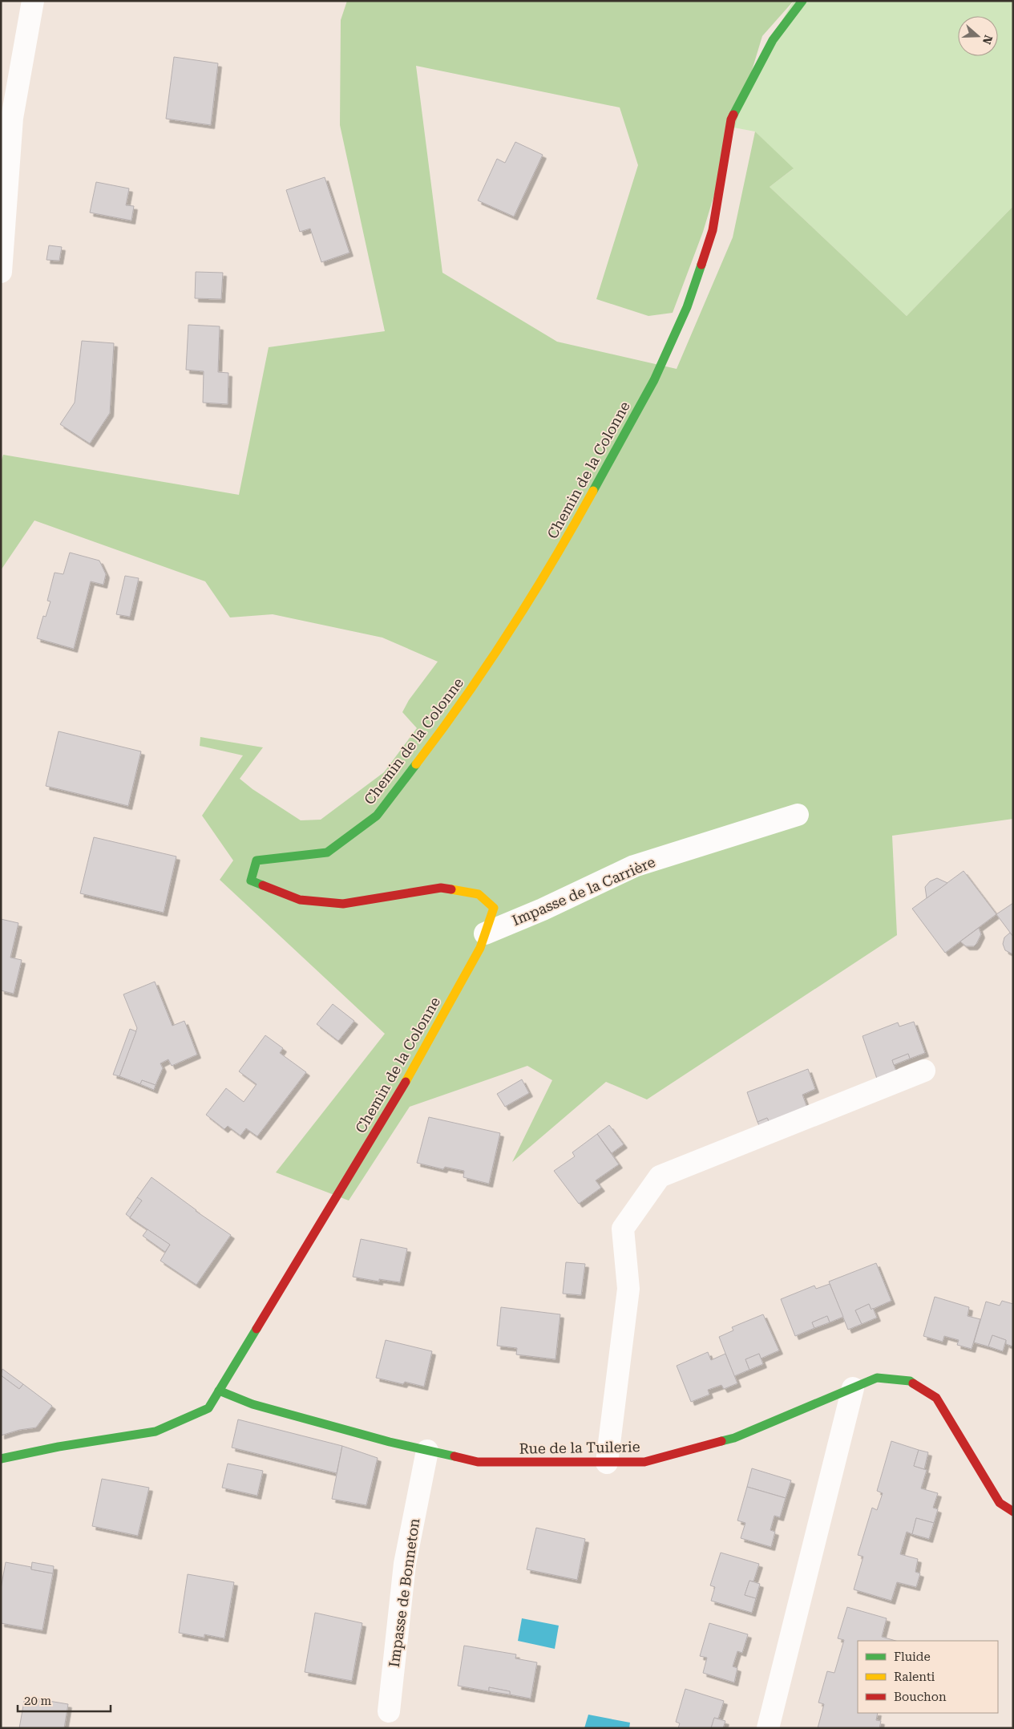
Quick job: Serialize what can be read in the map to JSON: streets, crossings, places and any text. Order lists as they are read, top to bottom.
{
  "streets": {
    "street": [
      "Chemin de la Colonne",
      "Impasse de la Carrière",
      "Rue de la Tuilerie",
      "Impasse de Bonneton"
    ]
  },
  "crossings": [
    ["Chemin de la Colonne", "Impasse de la Carrière"],
    ["Chemin de la Colonne", "Rue de la Tuilerie"],
    ["Rue de la Tuilerie", "Impasse de Bonneton"]
  ],
  "legend": ["Fluide", "Ralenti", "Bouchon"],
  "scale_bar": "20 m",
  "north": "right"
}
